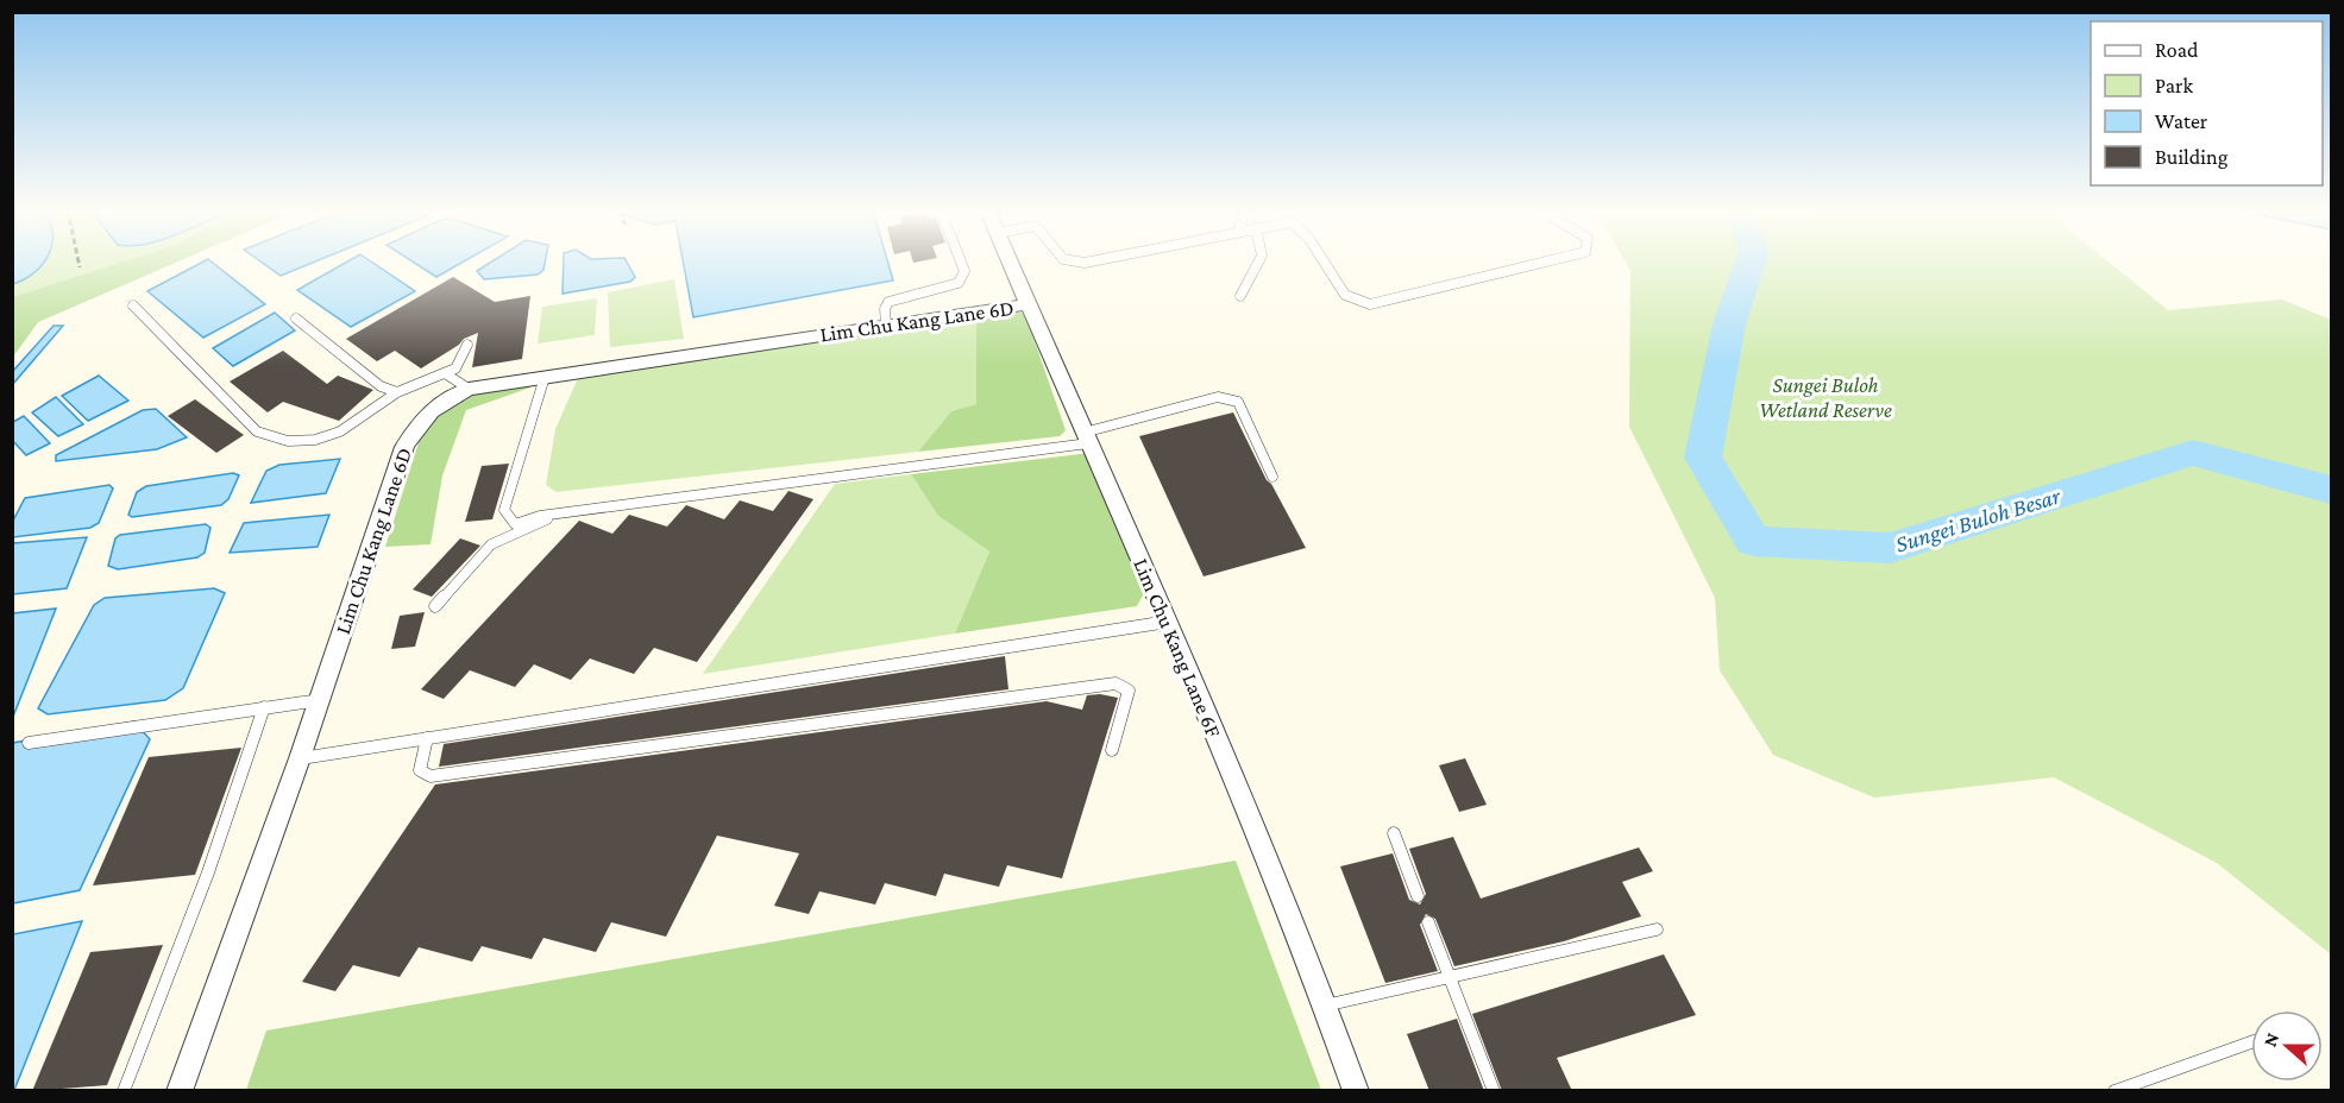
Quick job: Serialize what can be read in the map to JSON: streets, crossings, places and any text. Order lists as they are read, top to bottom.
{
  "streets": {
    "street": ["Lim Chu Kang Lane 6D", "Lim Chu Kang Lane 6F"]
  },
  "crossings": [
    ["Lim Chu Kang Lane 6D", "Lim Chu Kang Lane 6F"]
  ],
  "water": ["Sungei Buloh Besar"],
  "parks": ["Sungei Buloh Wetland Reserve"],
  "legend": [
    "Road",
    "Park",
    "Water",
    "Building"
  ],
  "north": "left"
}
